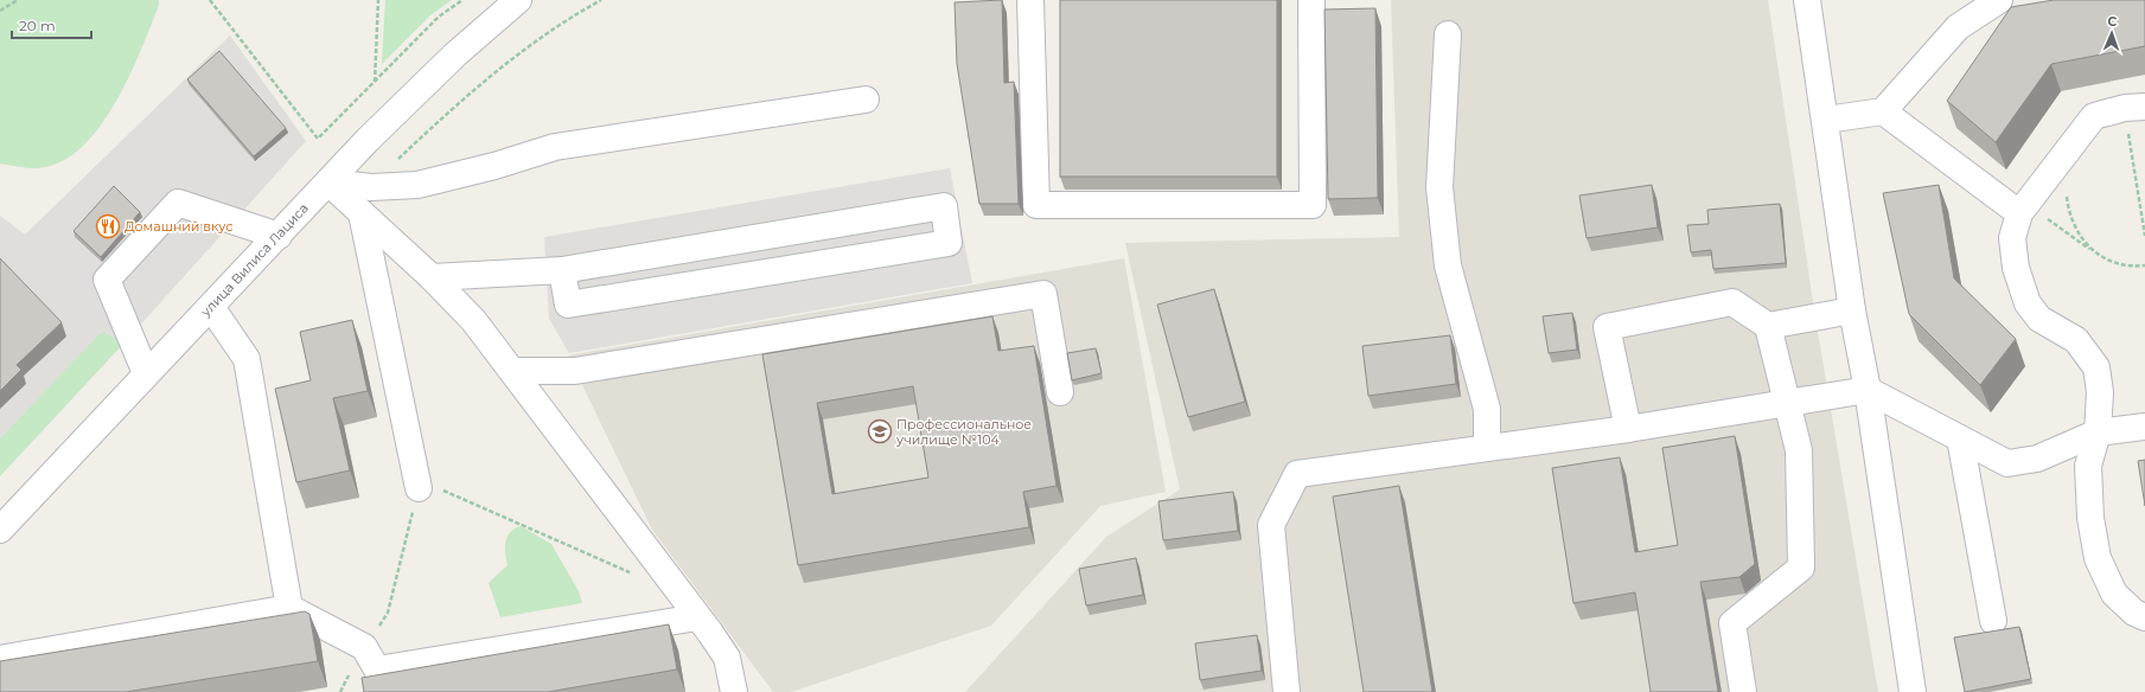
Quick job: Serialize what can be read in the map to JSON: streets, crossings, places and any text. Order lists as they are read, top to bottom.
{
  "streets": {
    "street": ["улица Вилиса Лациса"]
  },
  "places": {
    "restaurant": ["Домашний вкус"],
    "school or university": ["Профессиональное училище №104"]
  },
  "scale_bar": "20 m",
  "north": "top"
}
